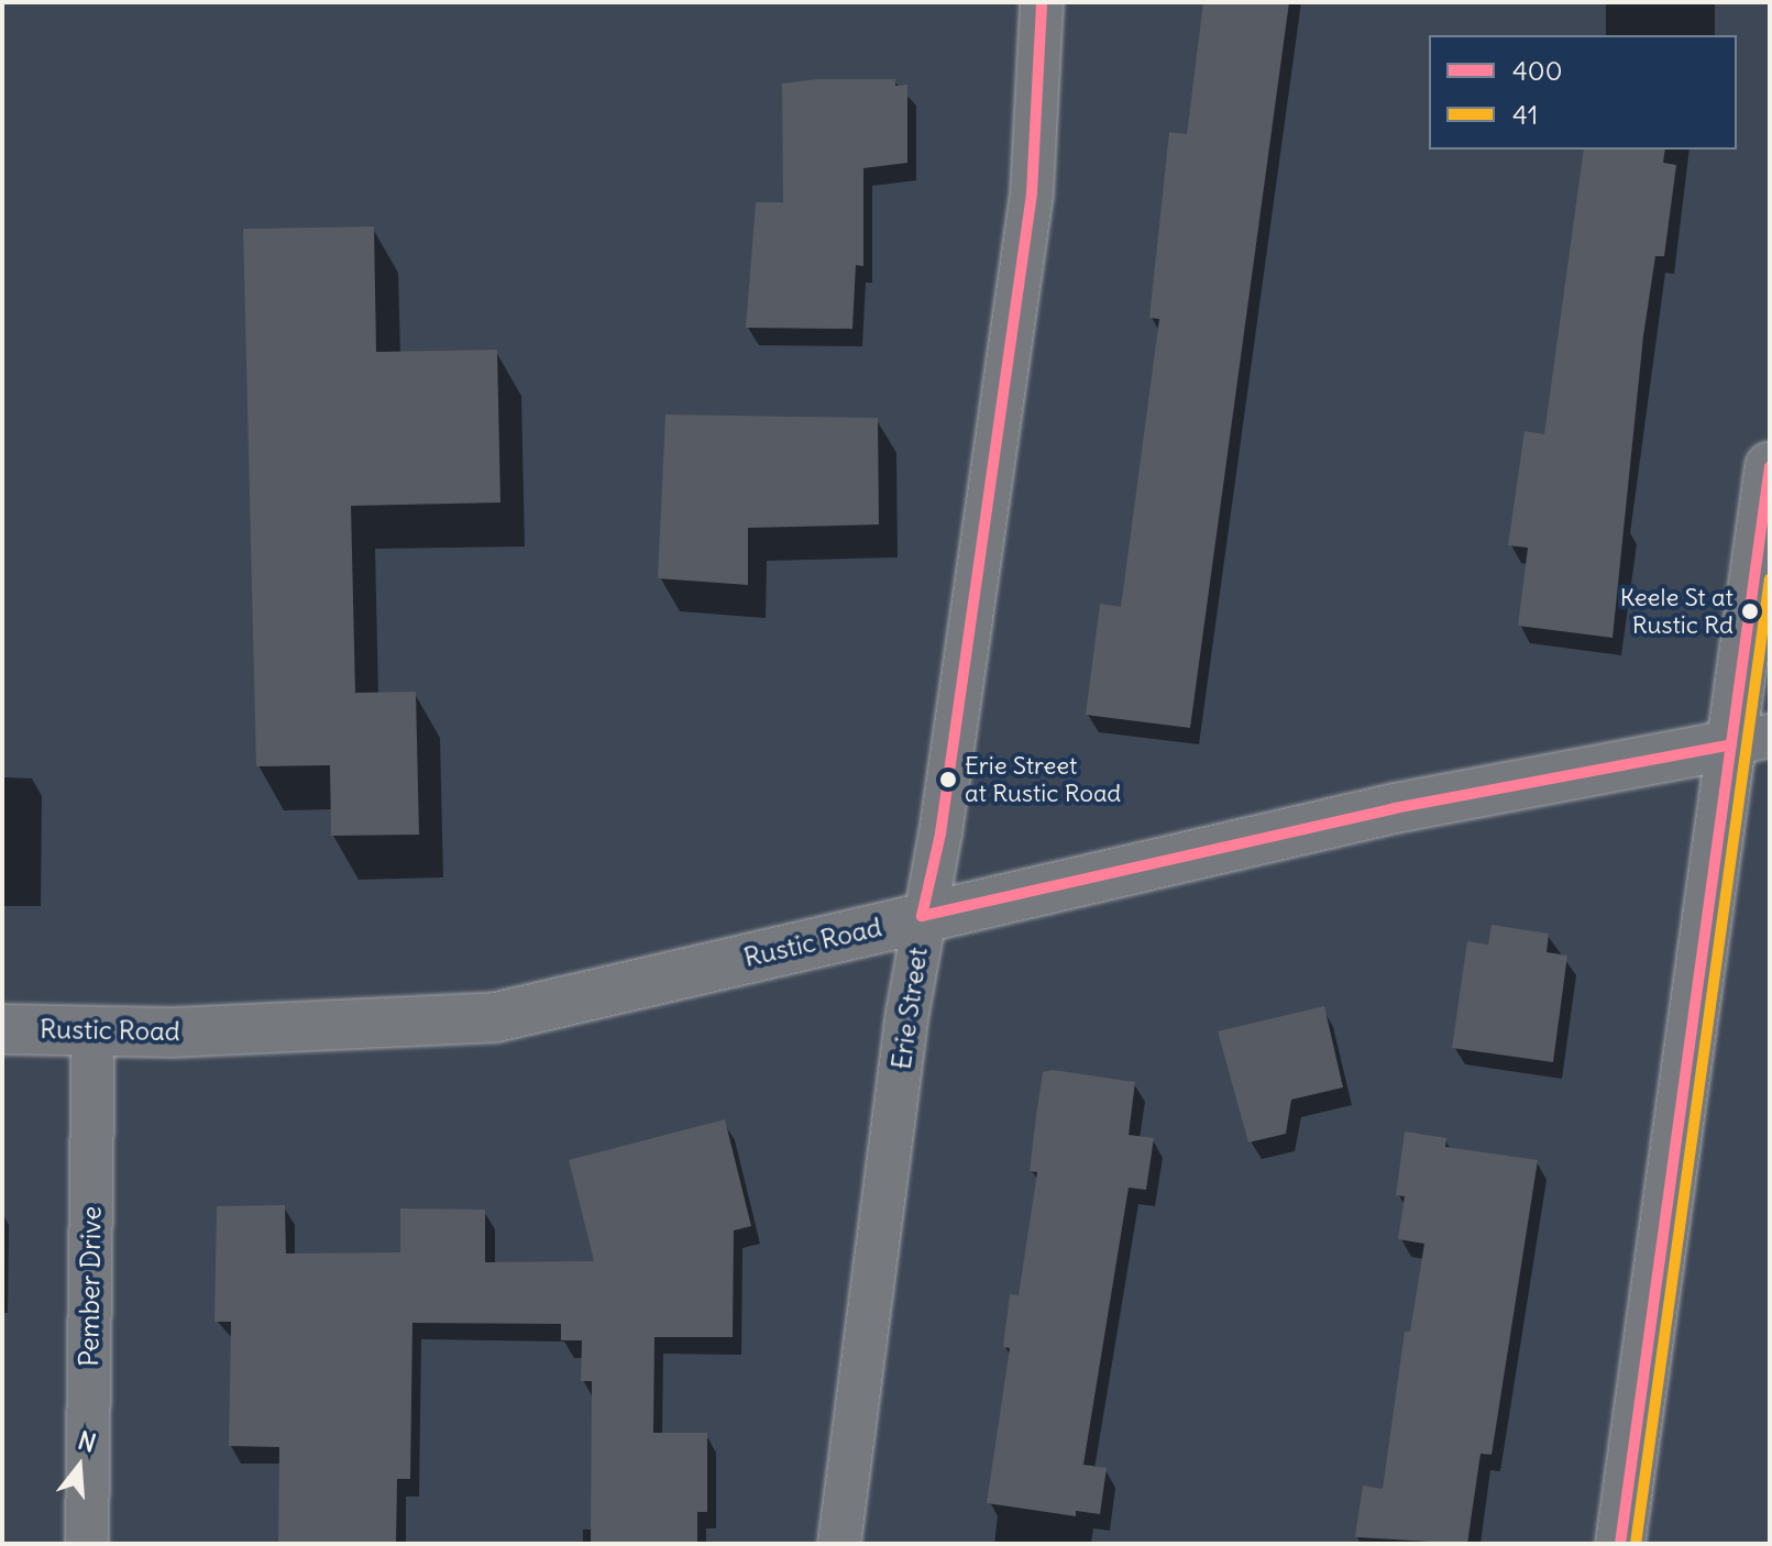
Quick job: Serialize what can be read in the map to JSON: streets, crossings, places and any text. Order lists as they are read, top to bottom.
{
  "streets": {
    "street": ["Rustic Road", "Erie Street", "Pember Drive"]
  },
  "crossings": [
    ["Rustic Road", "Erie Street"],
    ["Rustic Road", "Pember Drive"]
  ],
  "places": ["Keele St at Rustic Rd", "Erie Street at Rustic Road"],
  "lines": ["transit line 400", "transit line 41"],
  "legend": ["400", "41"],
  "north": "top"
}
